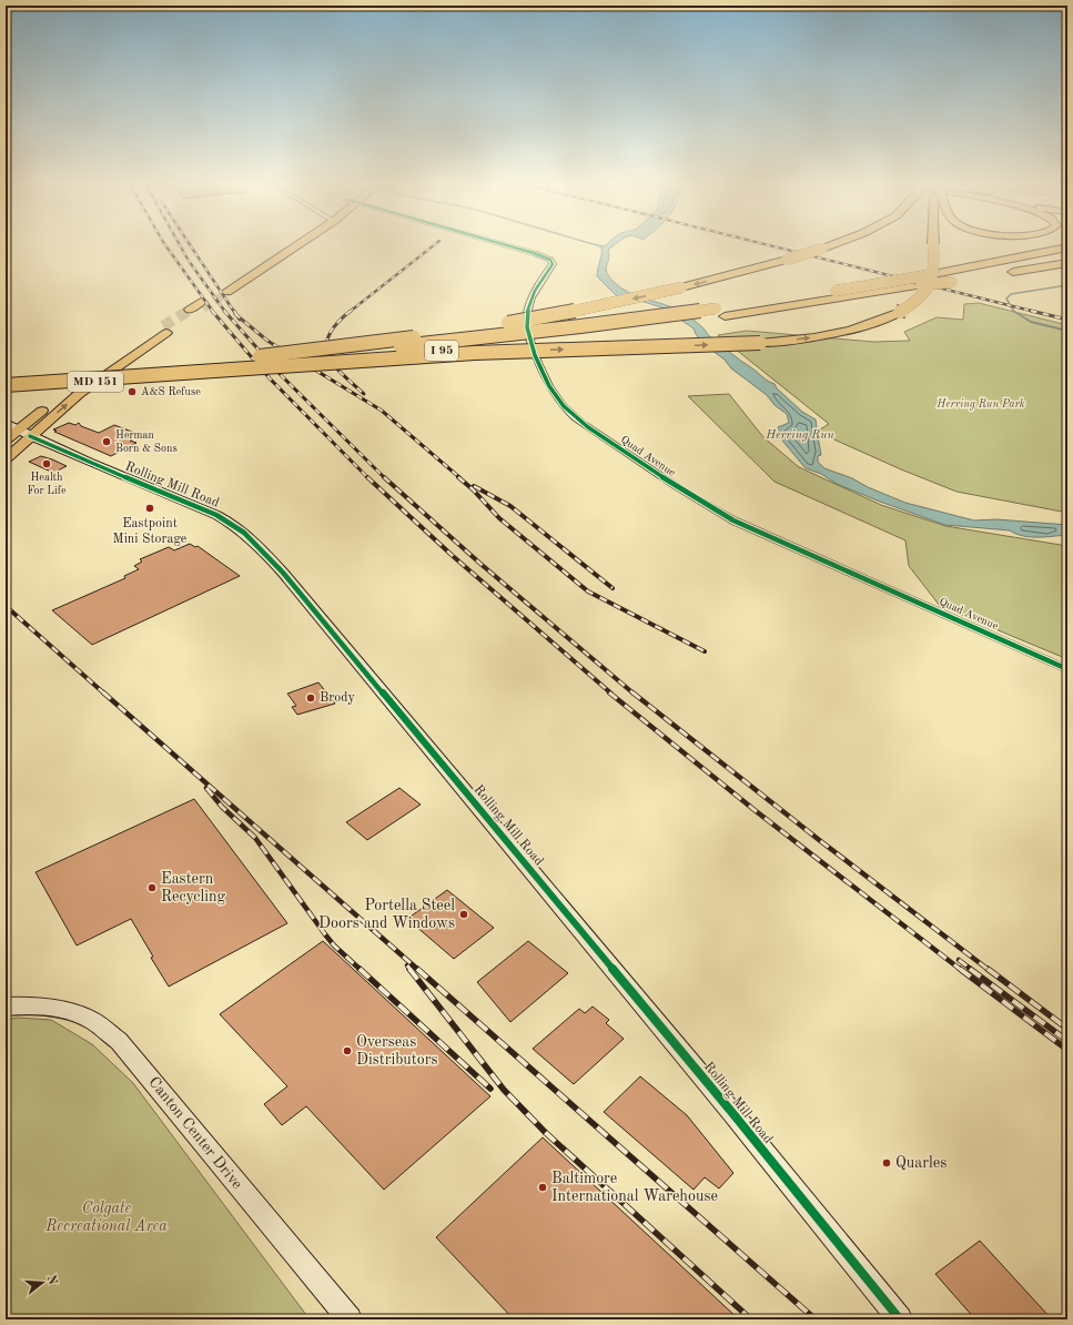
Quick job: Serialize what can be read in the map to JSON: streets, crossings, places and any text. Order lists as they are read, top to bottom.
{
  "streets": {
    "highway": ["I 95"],
    "main road": ["MD 151"],
    "street": ["Quad Avenue", "Rolling Mill Road", "Canton Center Drive"]
  },
  "crossings": [
    ["MD 151", "Rolling Mill Road"]
  ],
  "water": ["Herring Run"],
  "parks": ["Herring Run Park", "Colgate Recreational Area"],
  "places": [
    "A&S Refuse",
    "Herman Born & Sons",
    "Health For Life",
    "Eastpoint Mini Storage",
    "Brody",
    "Eastern Recycling",
    "Portella Steel Doors and Windows",
    "Overseas Distributors",
    "Quarles",
    "Baltimore International Warehouse"
  ],
  "north": "right"
}
